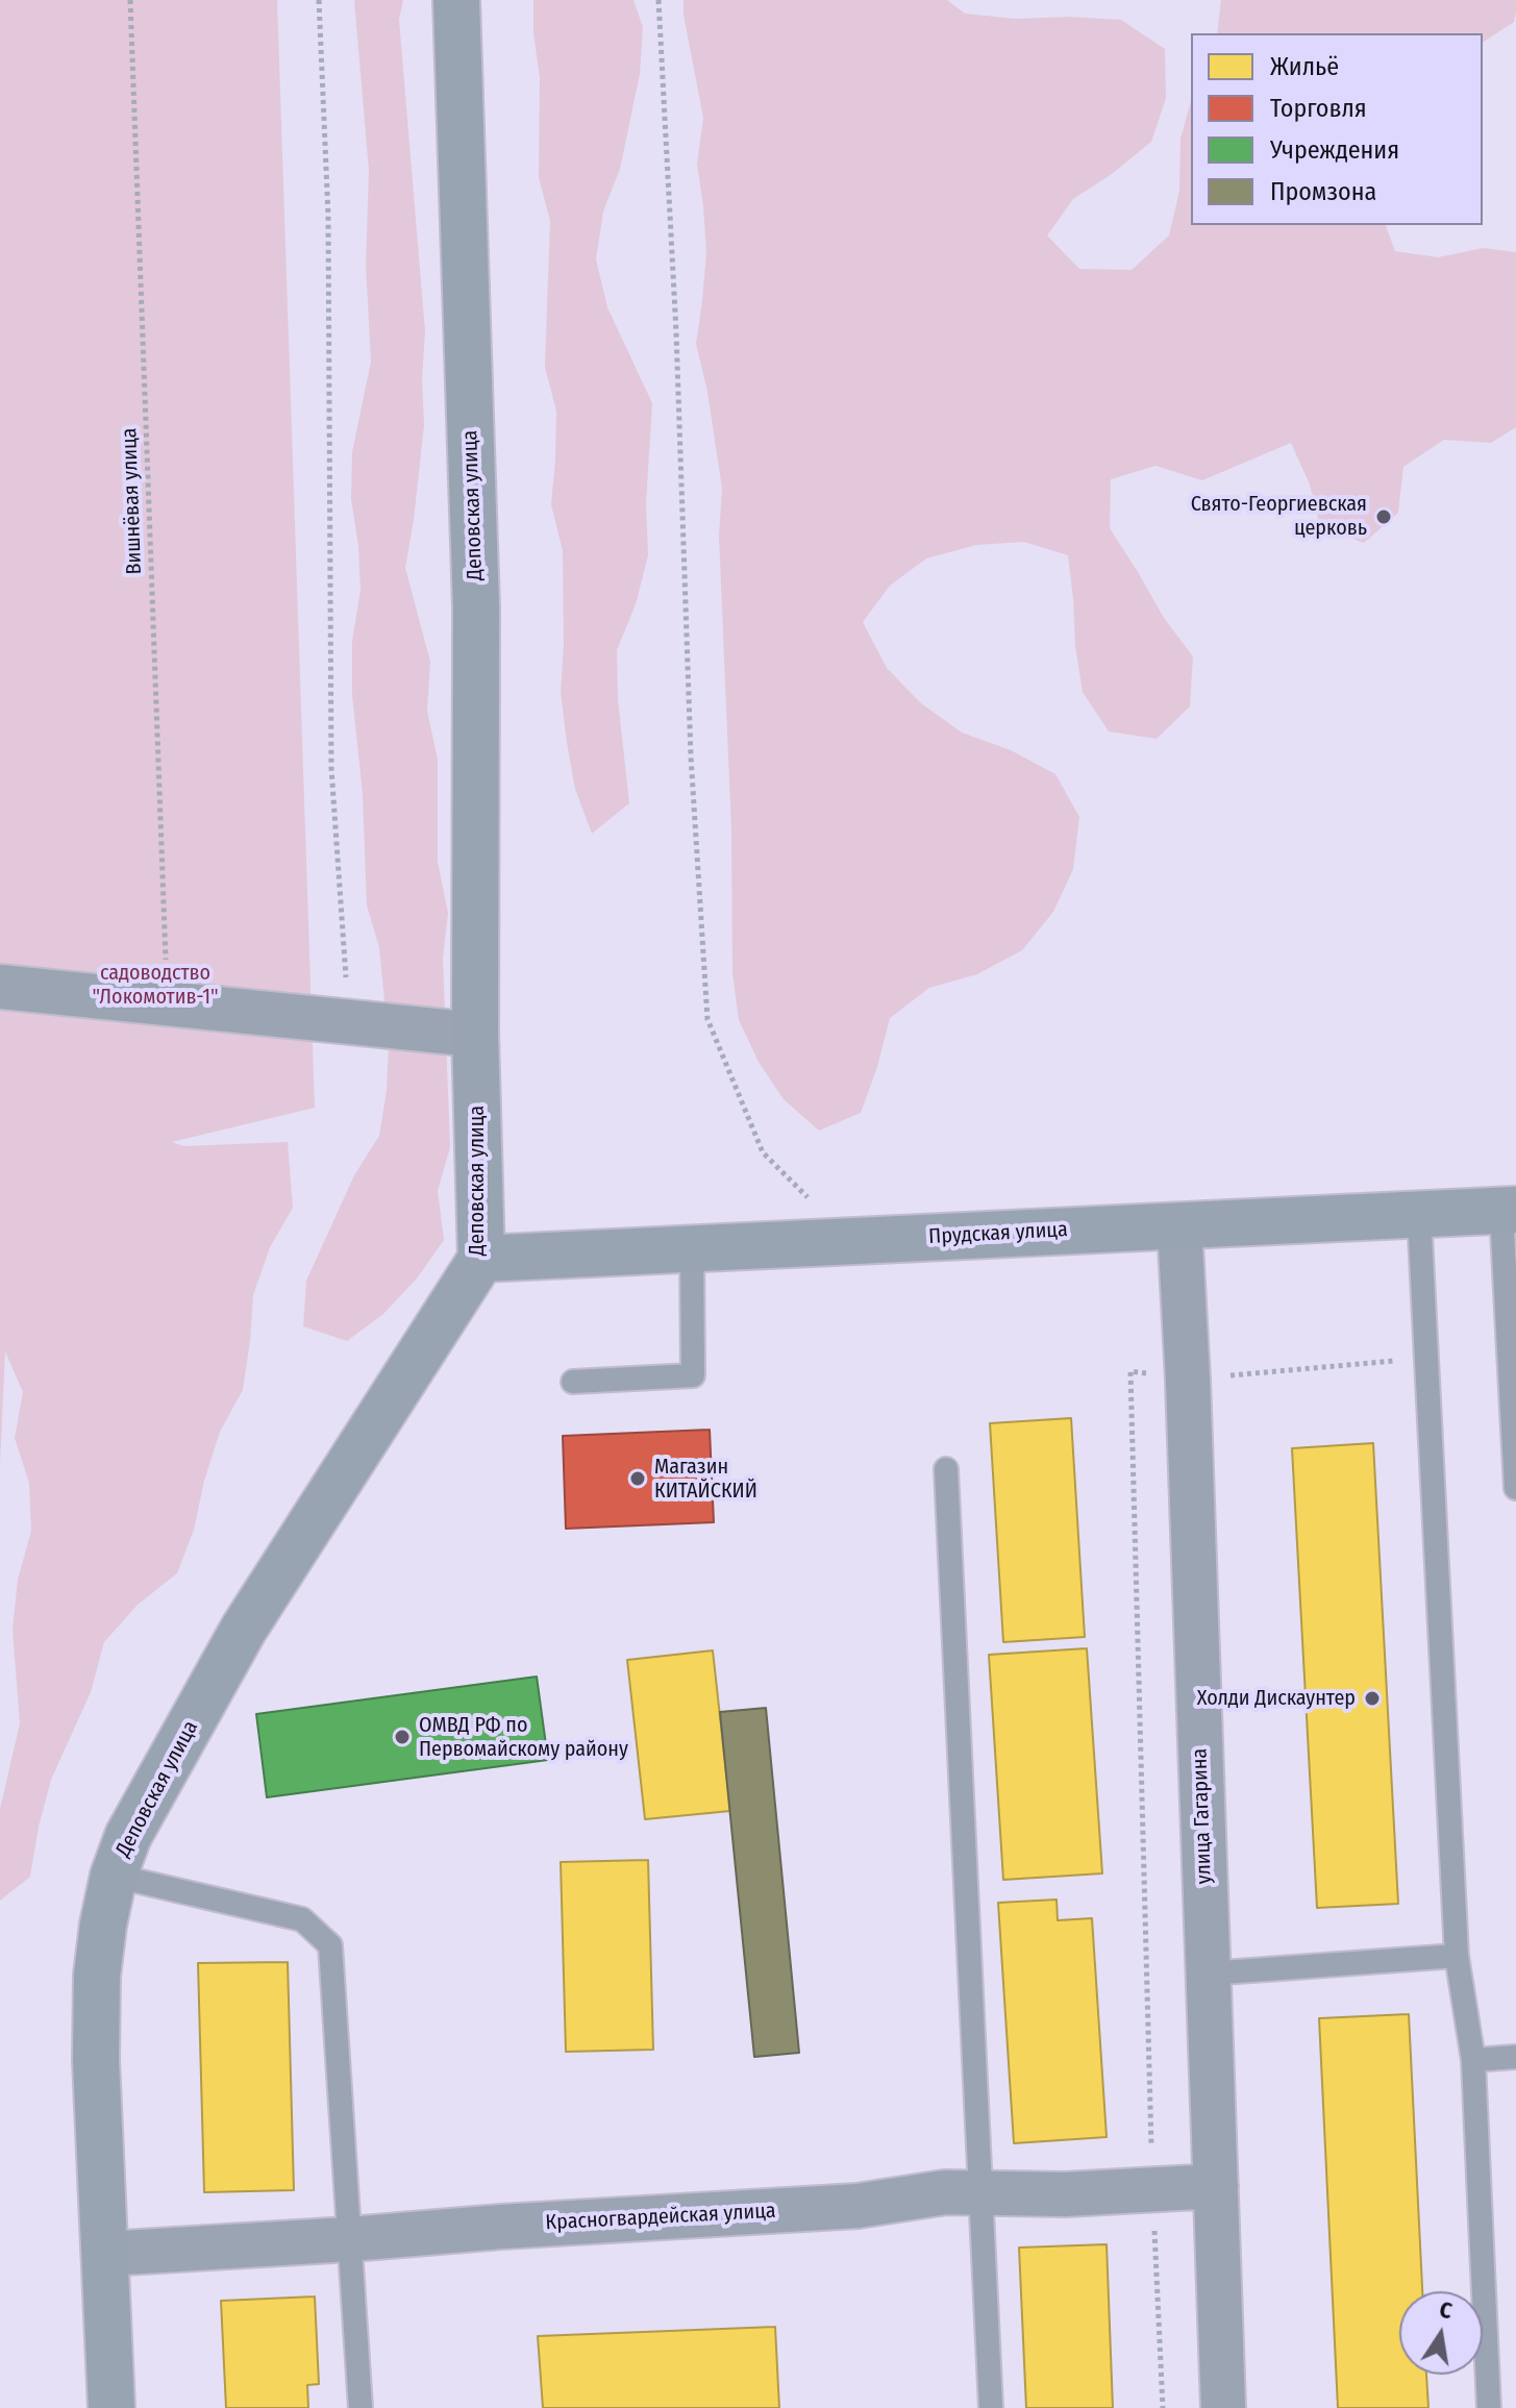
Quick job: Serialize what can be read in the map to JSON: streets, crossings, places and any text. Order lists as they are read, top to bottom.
{
  "streets": {
    "street": [
      "Деповская улица",
      "Прудская улица",
      "улица Гагарина",
      "Красногвардейская улица"
    ],
    "path": ["Вишнёвая улица"]
  },
  "crossings": [
    ["Деповская улица", "Прудская улица"],
    ["Деповская улица", "Красногвардейская улица"],
    ["Прудская улица", "улица Гагарина"],
    ["улица Гагарина", "Красногвардейская улица"]
  ],
  "parks": ["садоводство \"Локомотив-1\""],
  "places": [
    "Свято-Георгиевская церковь",
    "Магазин КИТАЙСКИЙ",
    "Холди Дискаунтер",
    "ОМВД РФ по Первомайскому району"
  ],
  "legend": [
    "Жильё",
    "Торговля",
    "Учреждения",
    "Промзона"
  ],
  "north": "top"
}
